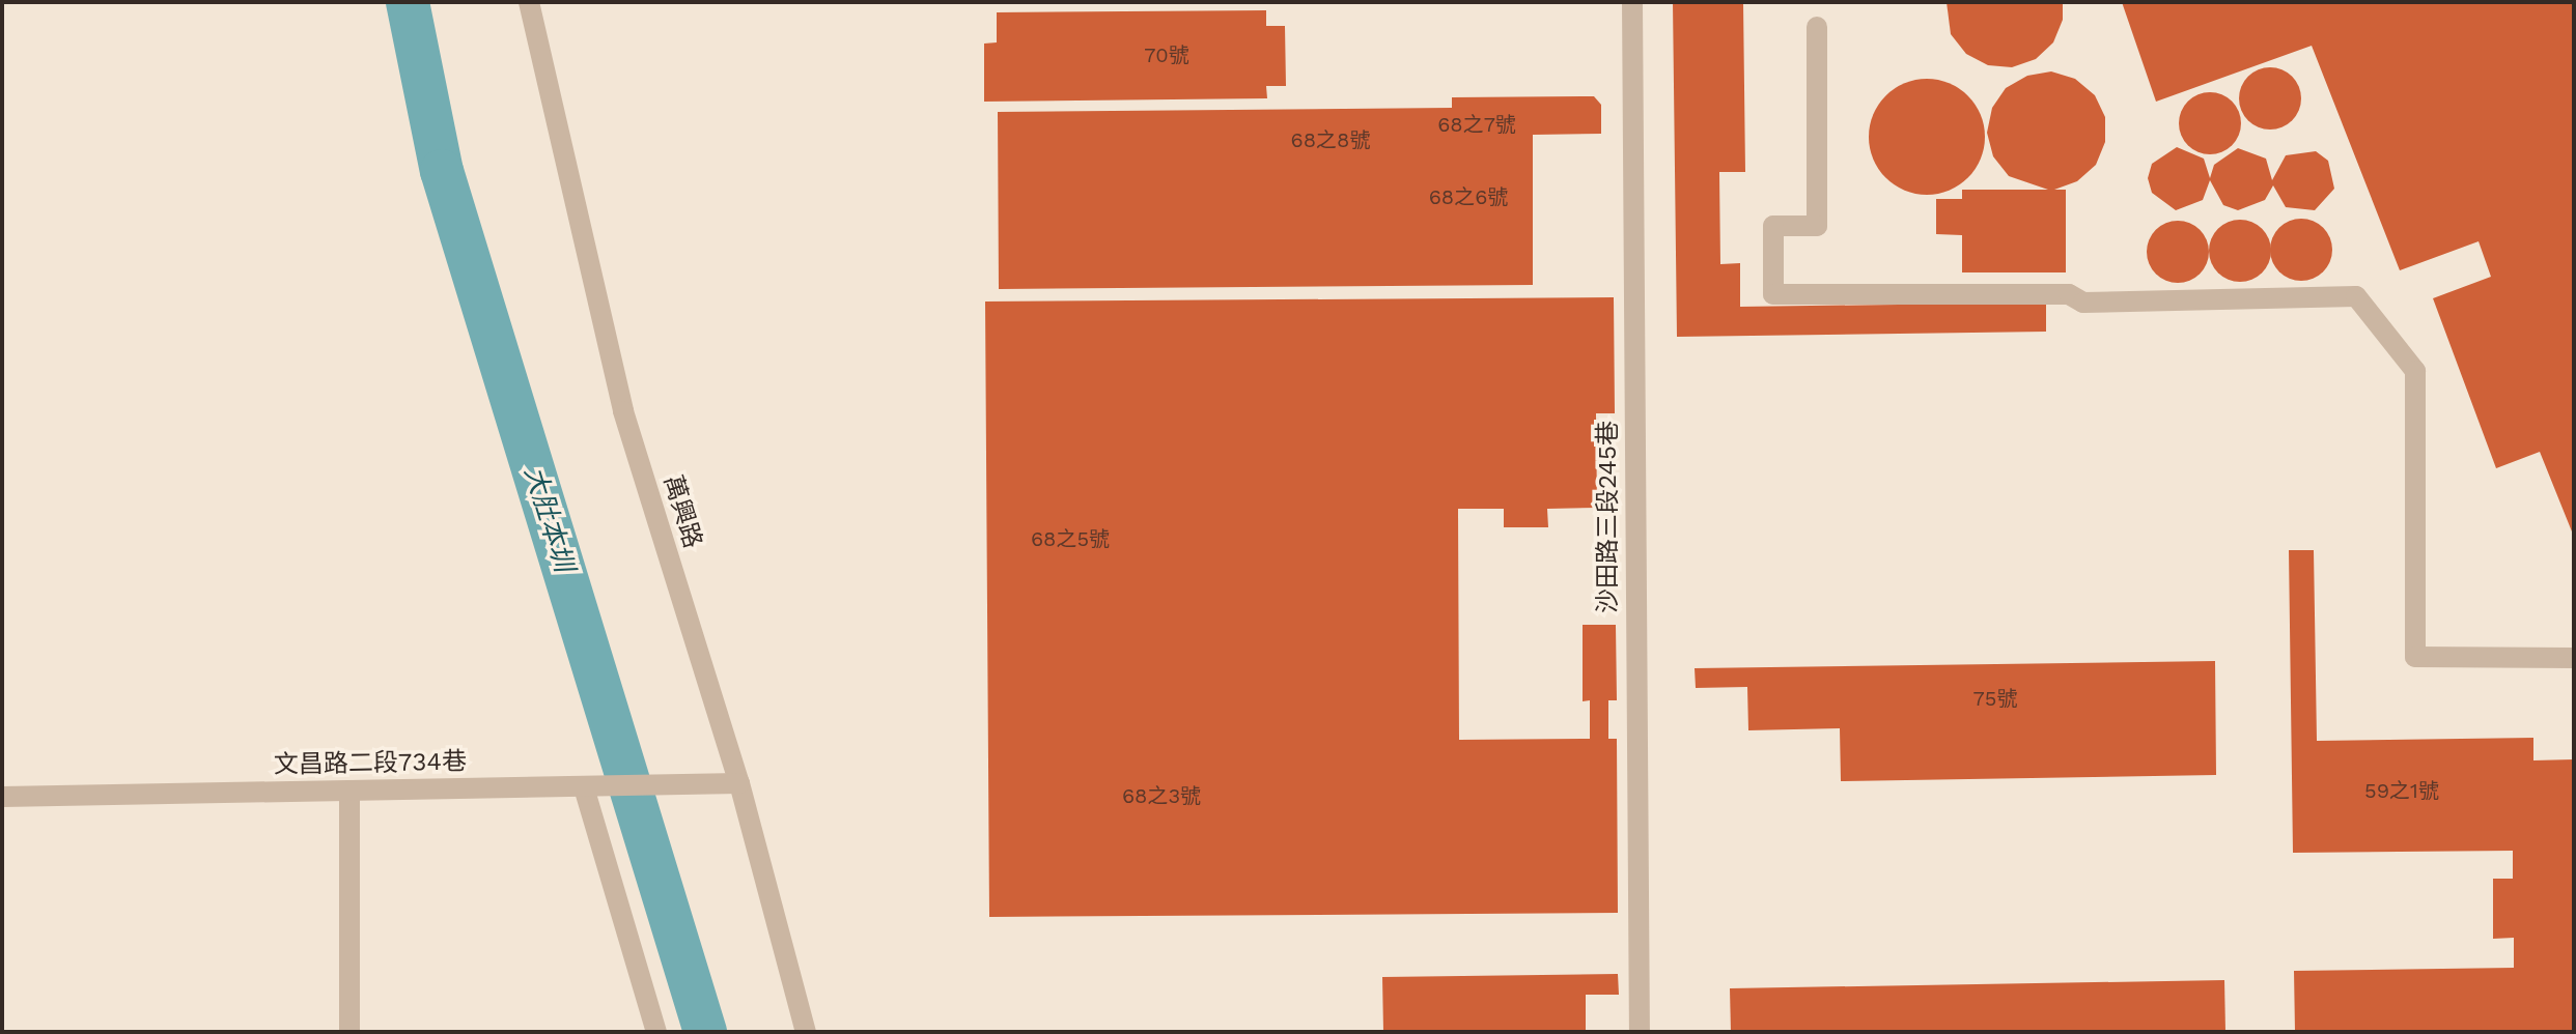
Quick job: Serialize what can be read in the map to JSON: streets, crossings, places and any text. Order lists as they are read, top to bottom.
{
  "streets": {
    "street": ["萬興路", "沙田路三段245巷", "文昌路二段734巷"]
  },
  "crossings": [
    ["萬興路", "文昌路二段734巷"]
  ],
  "water": ["大肚本圳"],
  "house_numbers": [
    "70號",
    "68之7號",
    "68之8號",
    "68之6號",
    "68之5號",
    "75號",
    "59之1號",
    "68之3號"
  ]
}
